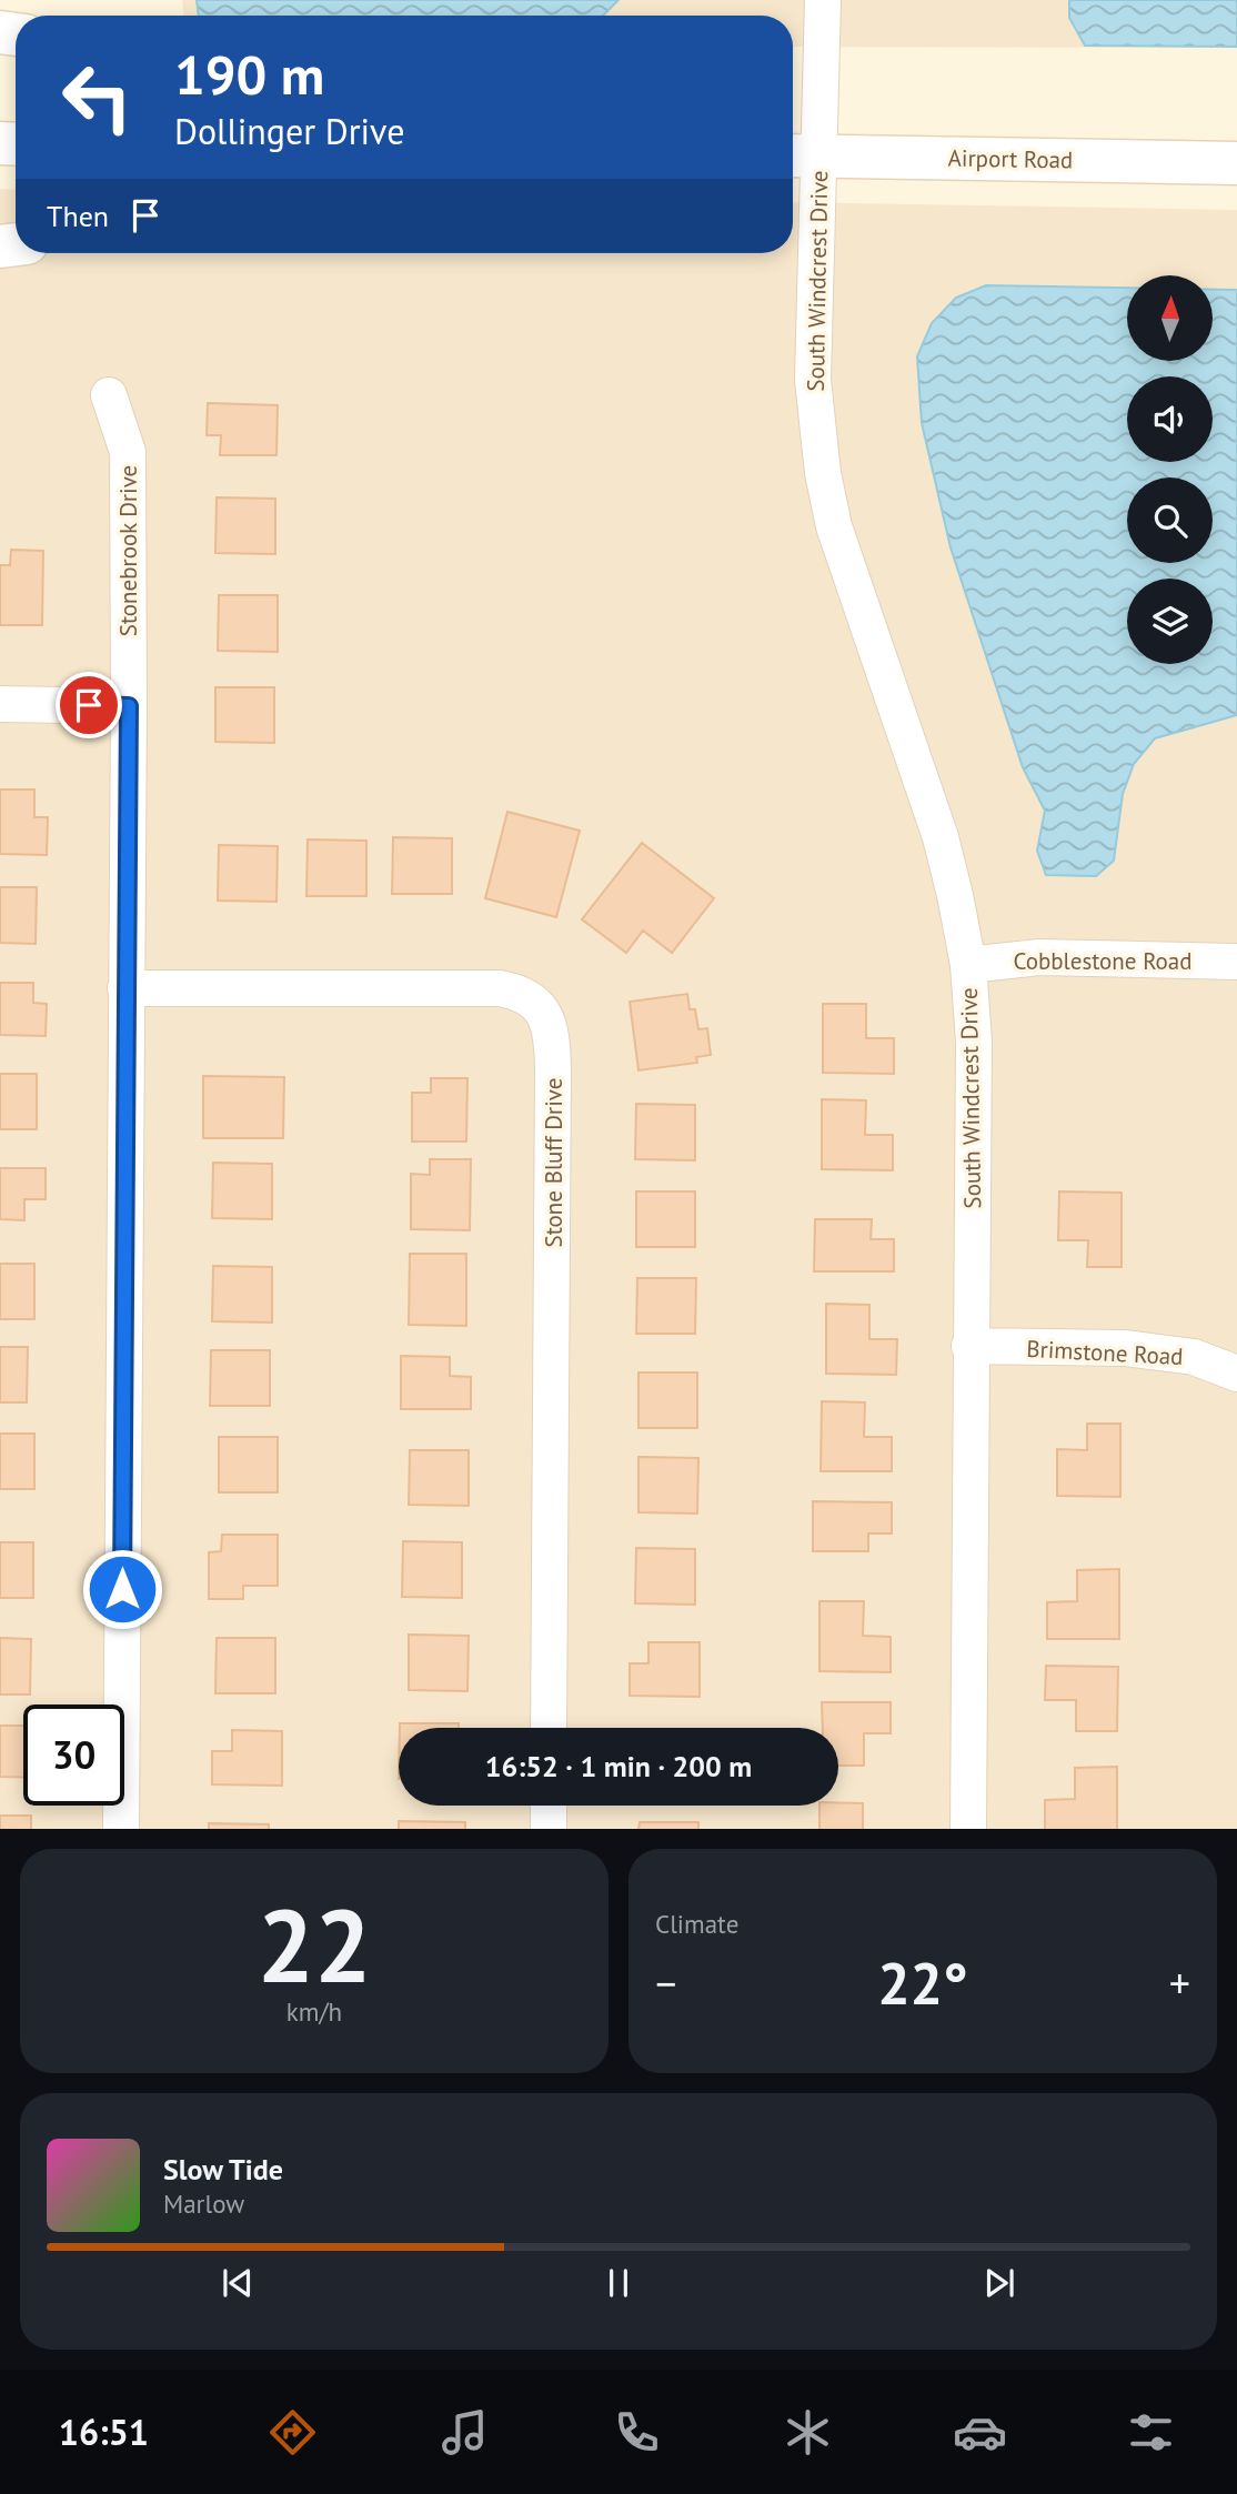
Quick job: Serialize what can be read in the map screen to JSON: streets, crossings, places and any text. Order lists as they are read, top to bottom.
{
  "streets": {
    "main road": ["Airport Road"],
    "street": [
      "South Windcrest Drive",
      "Stonebrook Drive",
      "Cobblestone Road",
      "Stone Bluff Drive",
      "Brimstone Road"
    ]
  },
  "crossings": [
    ["Airport Road", "South Windcrest Drive"],
    ["South Windcrest Drive", "Cobblestone Road"],
    ["South Windcrest Drive", "Brimstone Road"],
    ["Stonebrook Drive", "Stone Bluff Drive"]
  ],
  "north": "top",
  "page": {
    "turn": ["190 m", "Dollinger Drive"],
    "then": "Then",
    "limit": "30",
    "trip": "16:52 · 1 min · 200 m",
    "tile": [
      ["22", "km/h"],
      "Climate"
    ],
    "heat": ["−", "22°", "+"],
    "song": ["Slow Tide", "Marlow"],
    "tabs": "16:51"
  }
}
